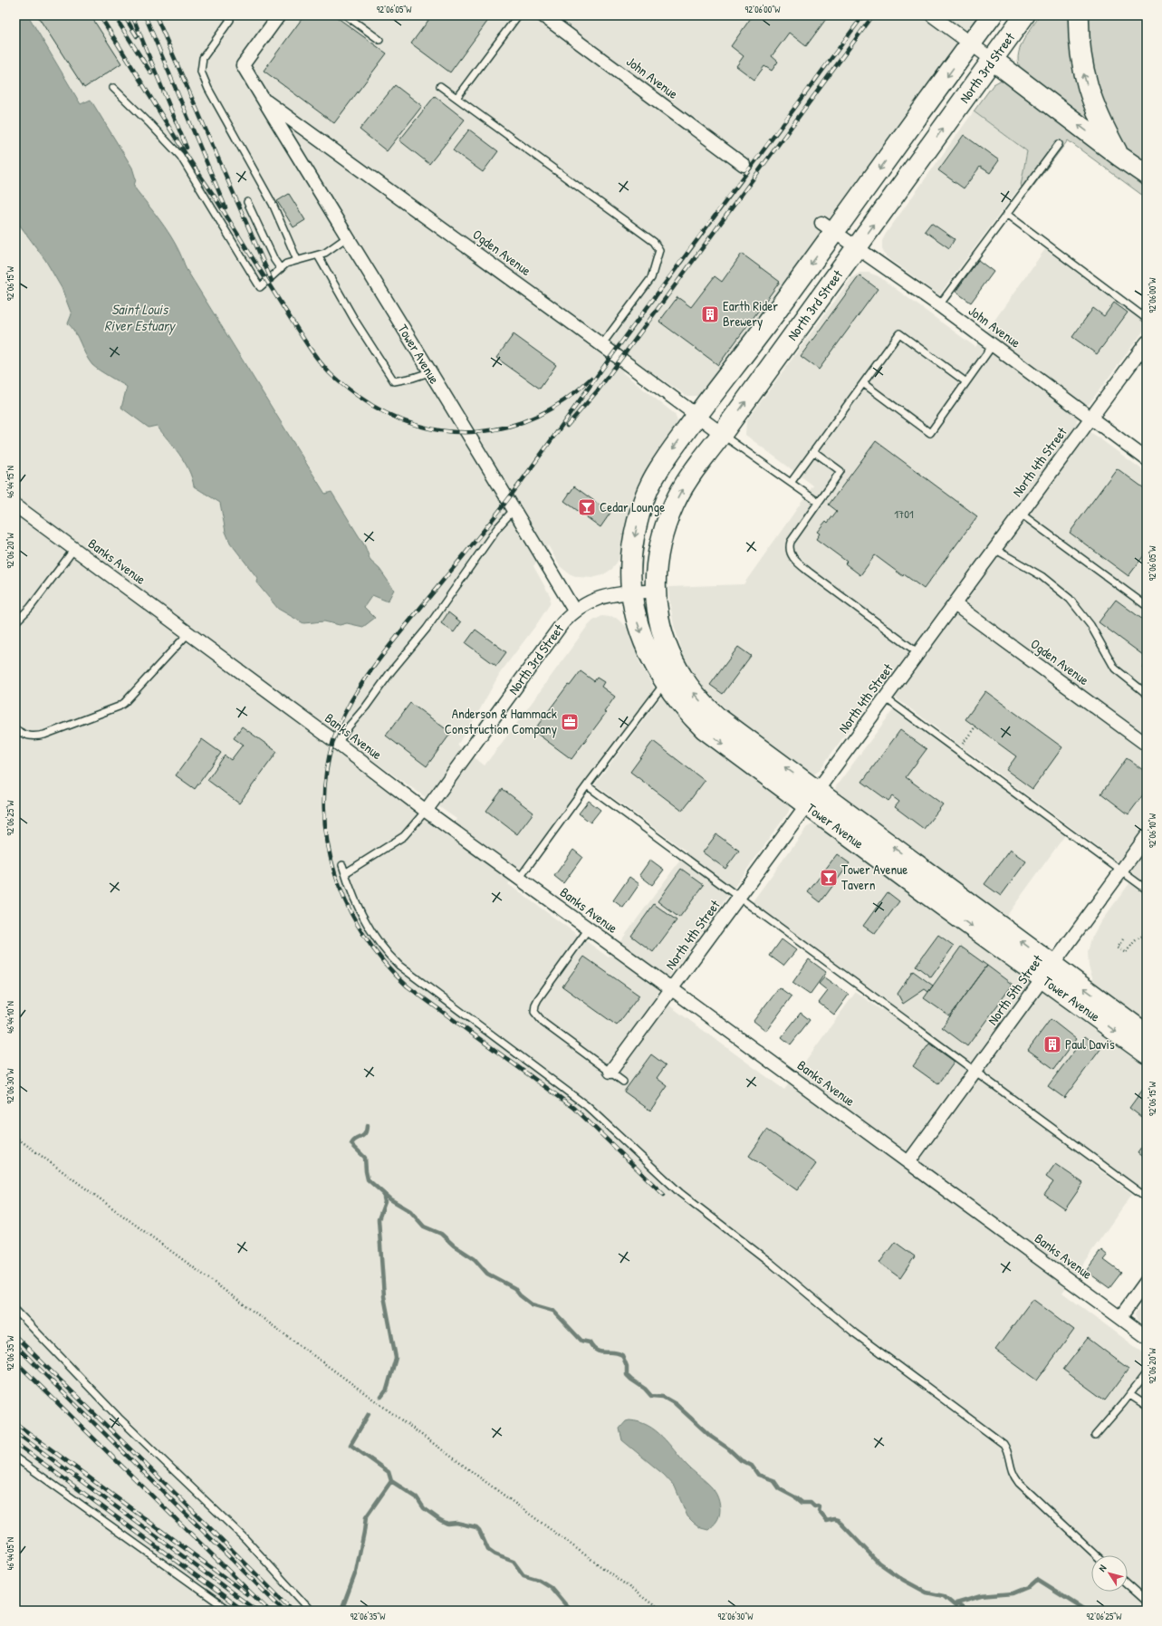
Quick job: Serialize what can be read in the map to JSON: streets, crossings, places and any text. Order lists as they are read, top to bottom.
{
  "streets": {
    "main road": ["North 3rd Street", "Tower Avenue"],
    "street": [
      "John Avenue",
      "Ogden Avenue",
      "North 4th Street",
      "Banks Avenue",
      "North 5th Street"
    ]
  },
  "crossings": [
    ["North 3rd Street", "John Avenue"],
    ["North 3rd Street", "Ogden Avenue"],
    ["North 3rd Street", "Tower Avenue"],
    ["North 3rd Street", "Banks Avenue"],
    ["John Avenue", "North 4th Street"],
    ["Ogden Avenue", "Tower Avenue"],
    ["Ogden Avenue", "North 4th Street"],
    ["Tower Avenue", "North 4th Street"],
    ["Tower Avenue", "North 5th Street"],
    ["North 4th Street", "Banks Avenue"],
    ["Banks Avenue", "North 5th Street"]
  ],
  "water": ["Saint Louis River Estuary"],
  "places": {
    "building": ["Earth Rider Brewery", "Paul Davis"],
    "bar": ["Cedar Lounge", "Tower Avenue Tavern"],
    "office": ["Anderson & Hammack Construction Company"]
  },
  "house_numbers": ["1701"],
  "north": "top left",
  "coordinates": [
    "92°06'05\"W",
    "92°06'00\"W",
    "92°06'15\"W",
    "46°44'15\"N",
    "92°06'20\"W",
    "92°06'25\"W",
    "92°06'10\"W",
    "46°44'10\"N",
    "92°06'30\"W",
    "92°06'35\"W",
    "46°44'05\"N"
  ]
}
